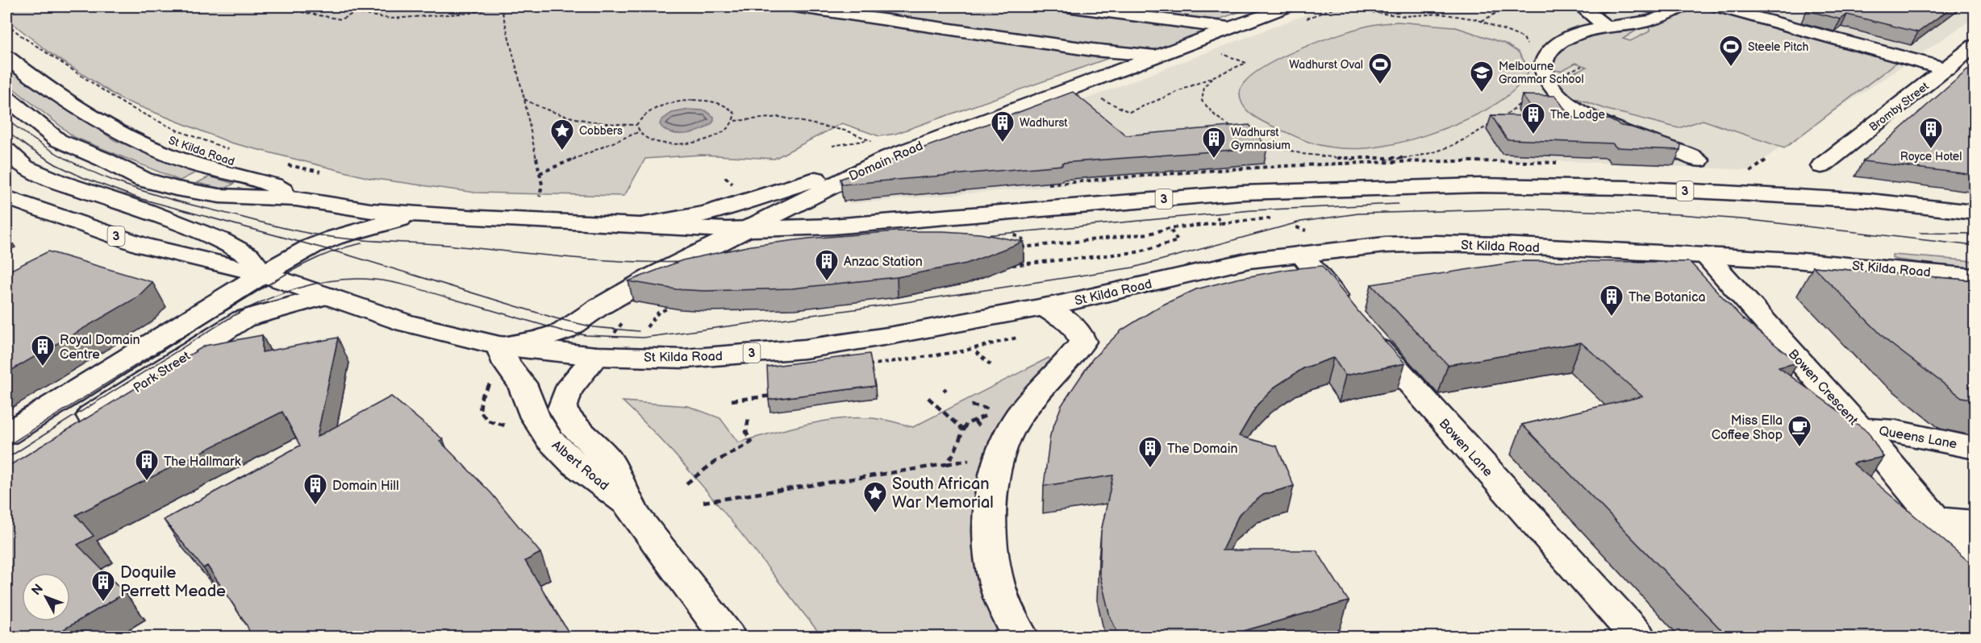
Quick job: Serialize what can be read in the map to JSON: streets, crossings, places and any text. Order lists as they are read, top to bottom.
{
  "streets": {
    "main road": [
      "Bromby Street",
      "St Kilda Road",
      "Domain Road",
      "3",
      "Park Street",
      "Bowen Crescent",
      "Queens Lane",
      "Bowen Lane",
      "Albert Road"
    ]
  },
  "crossings": [
    ["St Kilda Road", "Domain Road"],
    ["St Kilda Road", "Park Street"],
    ["St Kilda Road", "Bowen Crescent"],
    ["St Kilda Road", "Bowen Lane"],
    ["St Kilda Road", "Albert Road"],
    ["Domain Road", "Albert Road"],
    ["Bowen Crescent", "Queens Lane"]
  ],
  "places": {
    "sports": ["Steele Pitch", "Wadhurst Oval"],
    "school or university": ["Melbourne Grammar School"],
    "building": [
      "The Lodge",
      "Wadhurst",
      "Royce Hotel",
      "Wadhurst Gymnasium",
      "Anzac Station",
      "The Botanica",
      "Royal Domain Centre",
      "The Domain",
      "The Hallmark",
      "Domain Hill",
      "Doquile Perrett Meade"
    ],
    "place": ["Cobbers", "South African War Memorial"],
    "cafe": ["Miss Ella Coffee Shop"]
  },
  "north": "top left"
}
